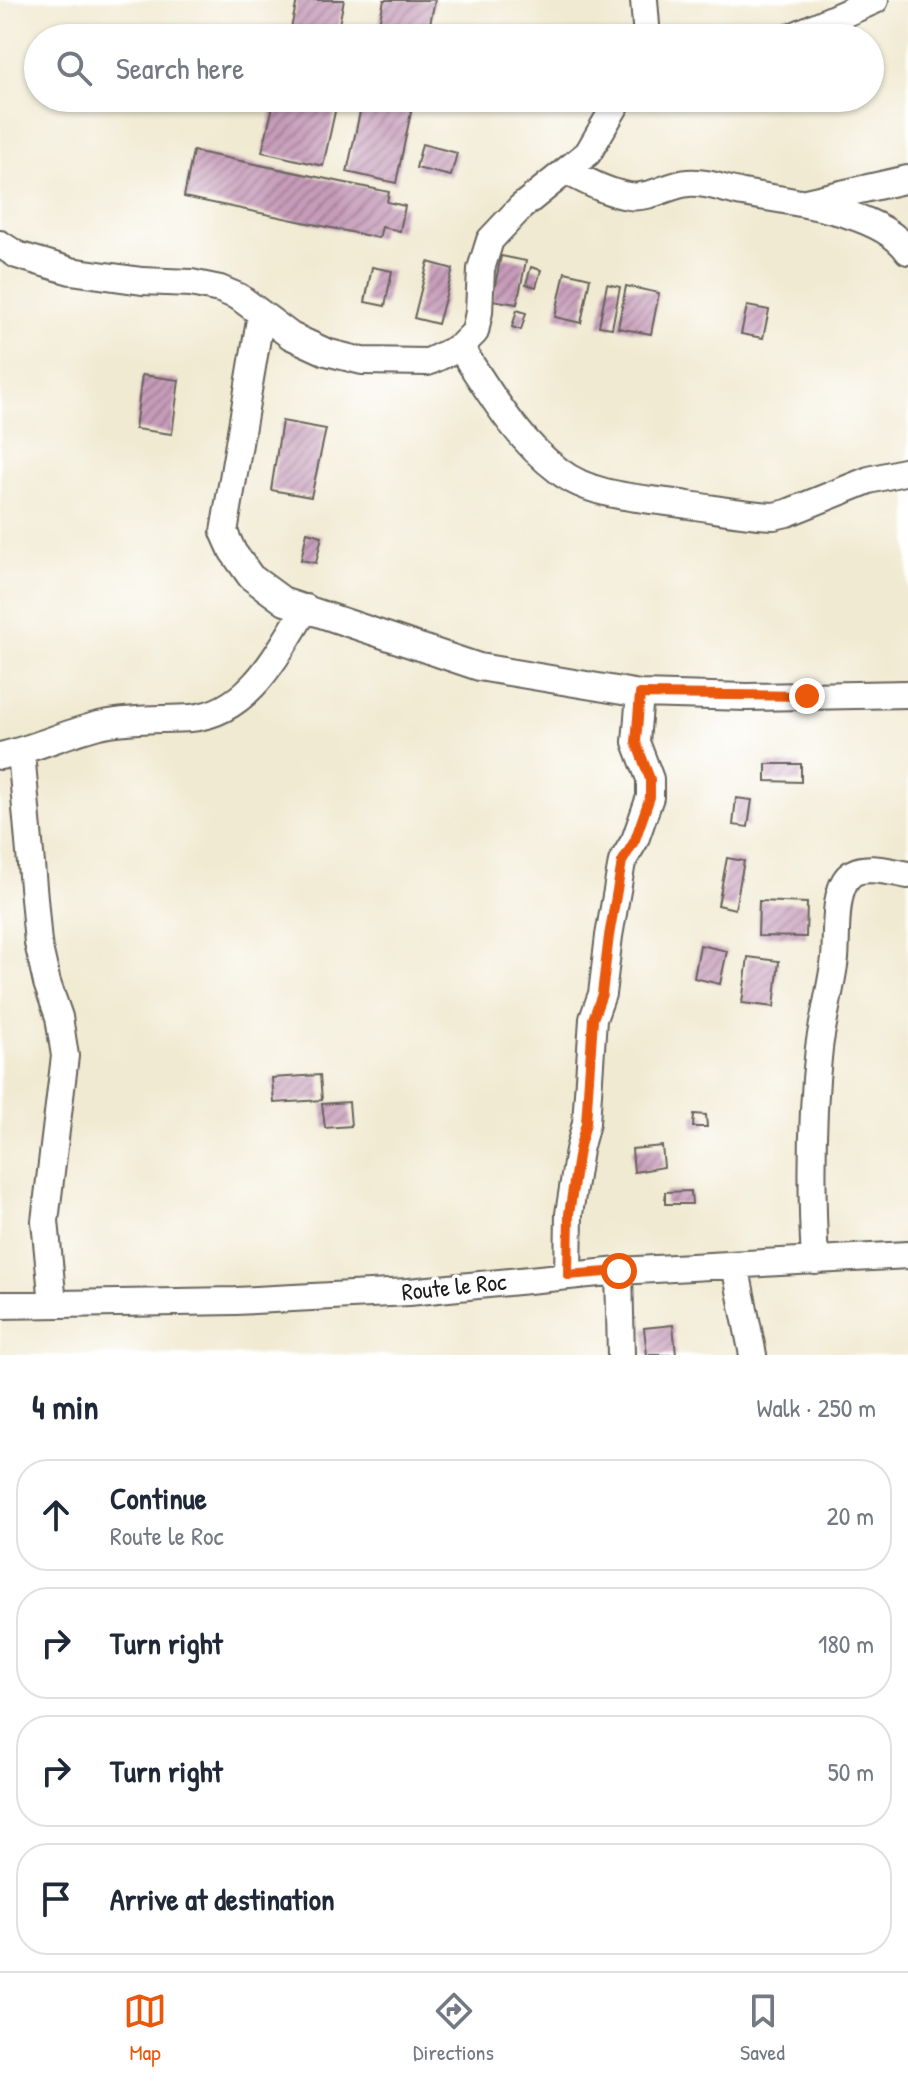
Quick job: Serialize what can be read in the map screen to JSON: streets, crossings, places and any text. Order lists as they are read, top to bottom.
{
  "streets": {
    "street": ["Route le Roc"]
  },
  "page": {
    "search": "Search here",
    "heading": ["4 min", "Walk · 250 m"],
    "list": [
      ["Continue", "Route le Roc", "20 m"],
      ["Turn right", "180 m"],
      ["Turn right", "50 m"],
      "Arrive at destination"
    ],
    "nav": ["Map", "Directions", "Saved"]
  }
}
